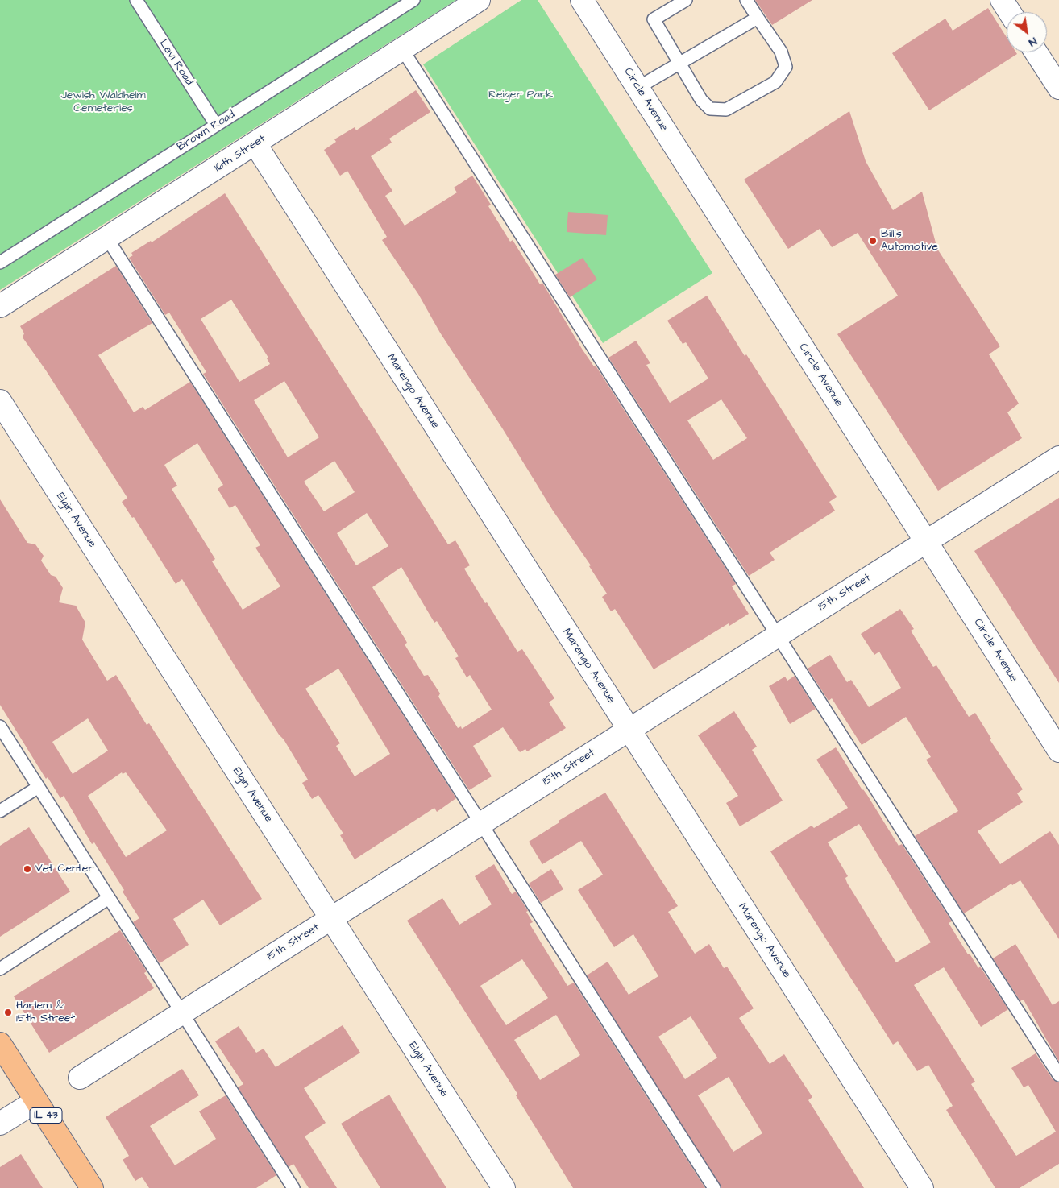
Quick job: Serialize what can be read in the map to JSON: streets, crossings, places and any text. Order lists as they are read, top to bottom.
{
  "streets": {
    "main road": ["IL 43"],
    "street": [
      "Circle Avenue",
      "16th Street",
      "Marengo Avenue",
      "Elgin Avenue",
      "15th Street"
    ],
    "lane": ["Levi Road", "Brown Road"]
  },
  "crossings": [
    ["Levi Road", "Brown Road"],
    ["Circle Avenue", "15th Street"],
    ["16th Street", "Marengo Avenue"],
    ["Marengo Avenue", "15th Street"],
    ["Elgin Avenue", "15th Street"]
  ],
  "parks": ["Reiger Park", "Jewish Waldheim Cemeteries"],
  "places": ["Bill's Automotive", "Vet Center", "Harlem & 15th Street"],
  "north": "bottom right"
}
